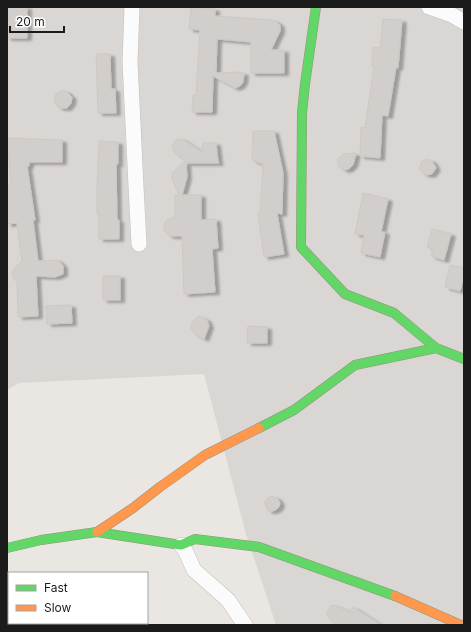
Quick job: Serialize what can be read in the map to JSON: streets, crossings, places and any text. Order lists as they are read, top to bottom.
{
  "legend": ["Fast", "Slow"],
  "scale_bar": "20 m"
}
